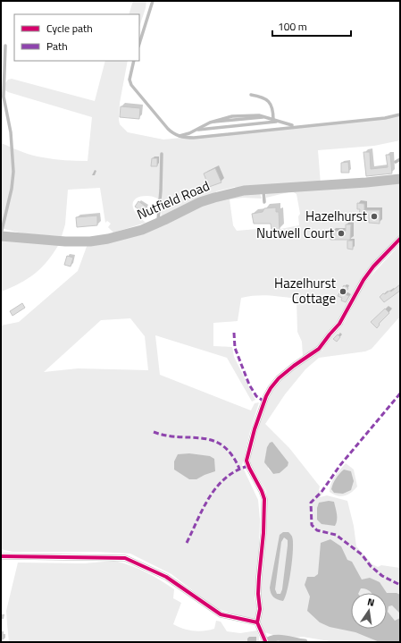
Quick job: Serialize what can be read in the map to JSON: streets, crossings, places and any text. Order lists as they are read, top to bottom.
{
  "streets": {
    "main road": ["Nutfield Road"]
  },
  "places": ["Hazelhurst", "Nutwell Court", "Hazelhurst Cottage"],
  "legend": ["Cycle path", "Path"],
  "scale_bar": "100 m",
  "north": "top"
}
